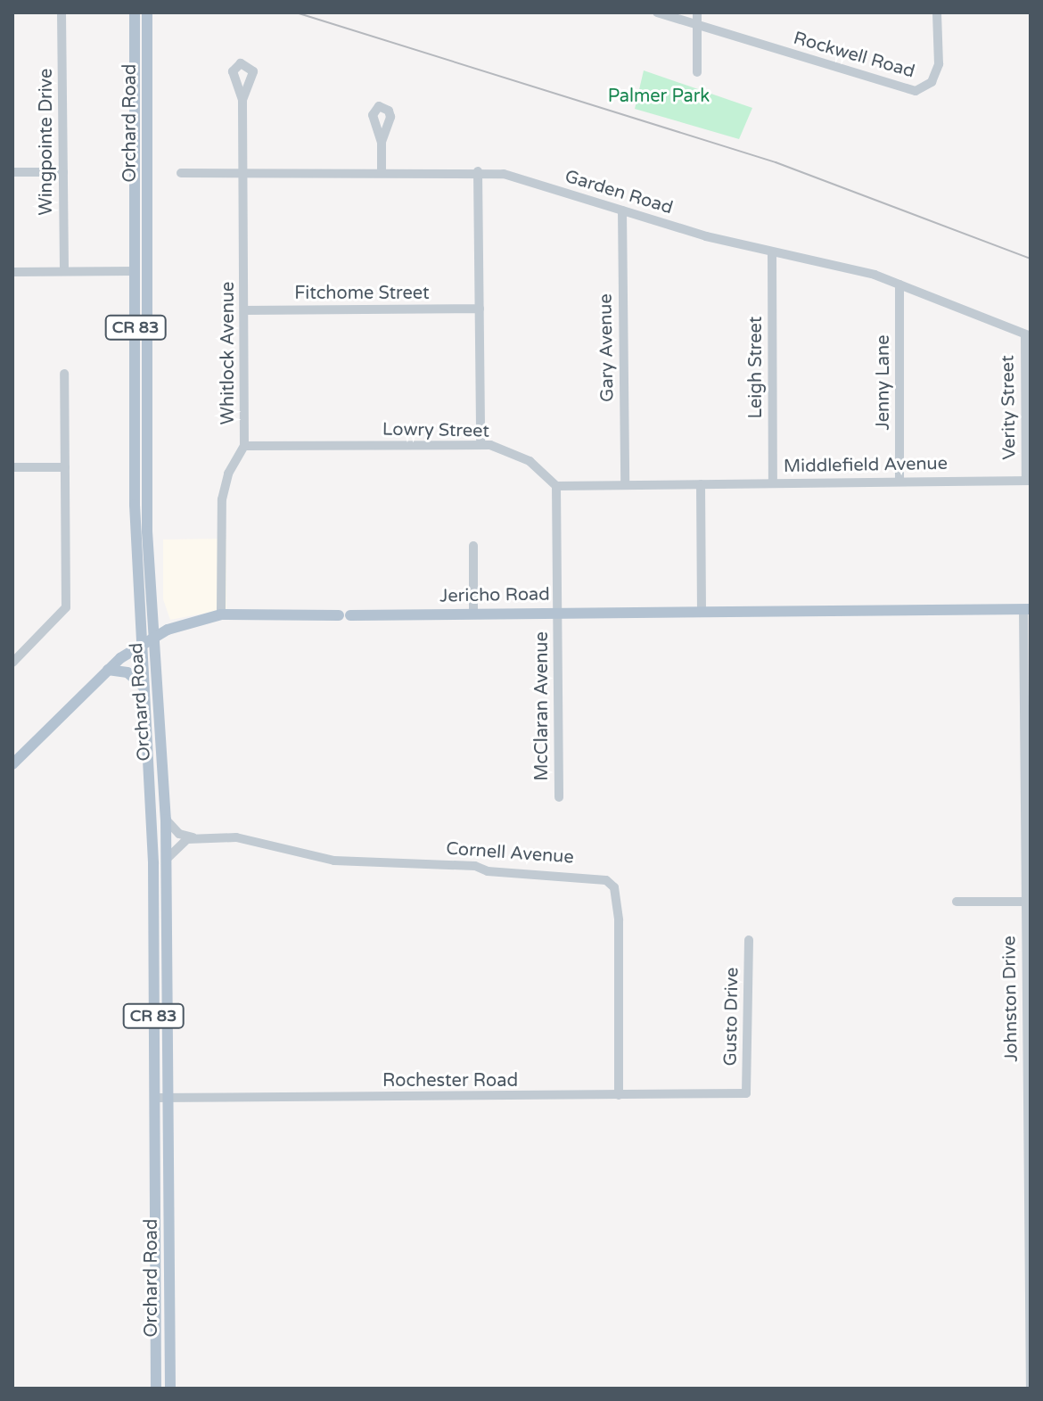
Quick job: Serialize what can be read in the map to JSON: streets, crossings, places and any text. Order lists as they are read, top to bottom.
{
  "streets": {
    "main road": ["Orchard Road", "CR 83", "Jericho Road"],
    "street": [
      "Rockwell Road",
      "Wingpointe Drive",
      "Garden Road",
      "Fitchome Street",
      "Gary Avenue",
      "Whitlock Avenue",
      "Leigh Street",
      "Jenny Lane",
      "Verity Street",
      "Lowry Street",
      "Middlefield Avenue",
      "McClaran Avenue",
      "Cornell Avenue",
      "Johnston Drive",
      "Gusto Drive",
      "Rochester Road"
    ]
  },
  "crossings": [
    ["Orchard Road", "Jericho Road"],
    ["Orchard Road", "Rochester Road"],
    ["Garden Road", "Gary Avenue"],
    ["Garden Road", "Whitlock Avenue"],
    ["Garden Road", "Leigh Street"],
    ["Garden Road", "Jenny Lane"],
    ["Garden Road", "Verity Street"],
    ["Fitchome Street", "Whitlock Avenue"],
    ["Whitlock Avenue", "Lowry Street"],
    ["Whitlock Avenue", "Jericho Road"],
    ["Leigh Street", "Middlefield Avenue"],
    ["Jenny Lane", "Middlefield Avenue"],
    ["Verity Street", "Middlefield Avenue"],
    ["Lowry Street", "McClaran Avenue"],
    ["Jericho Road", "McClaran Avenue"],
    ["Jericho Road", "Johnston Drive"],
    ["Cornell Avenue", "Rochester Road"],
    ["Gusto Drive", "Rochester Road"]
  ],
  "parks": ["Palmer Park"]
}
